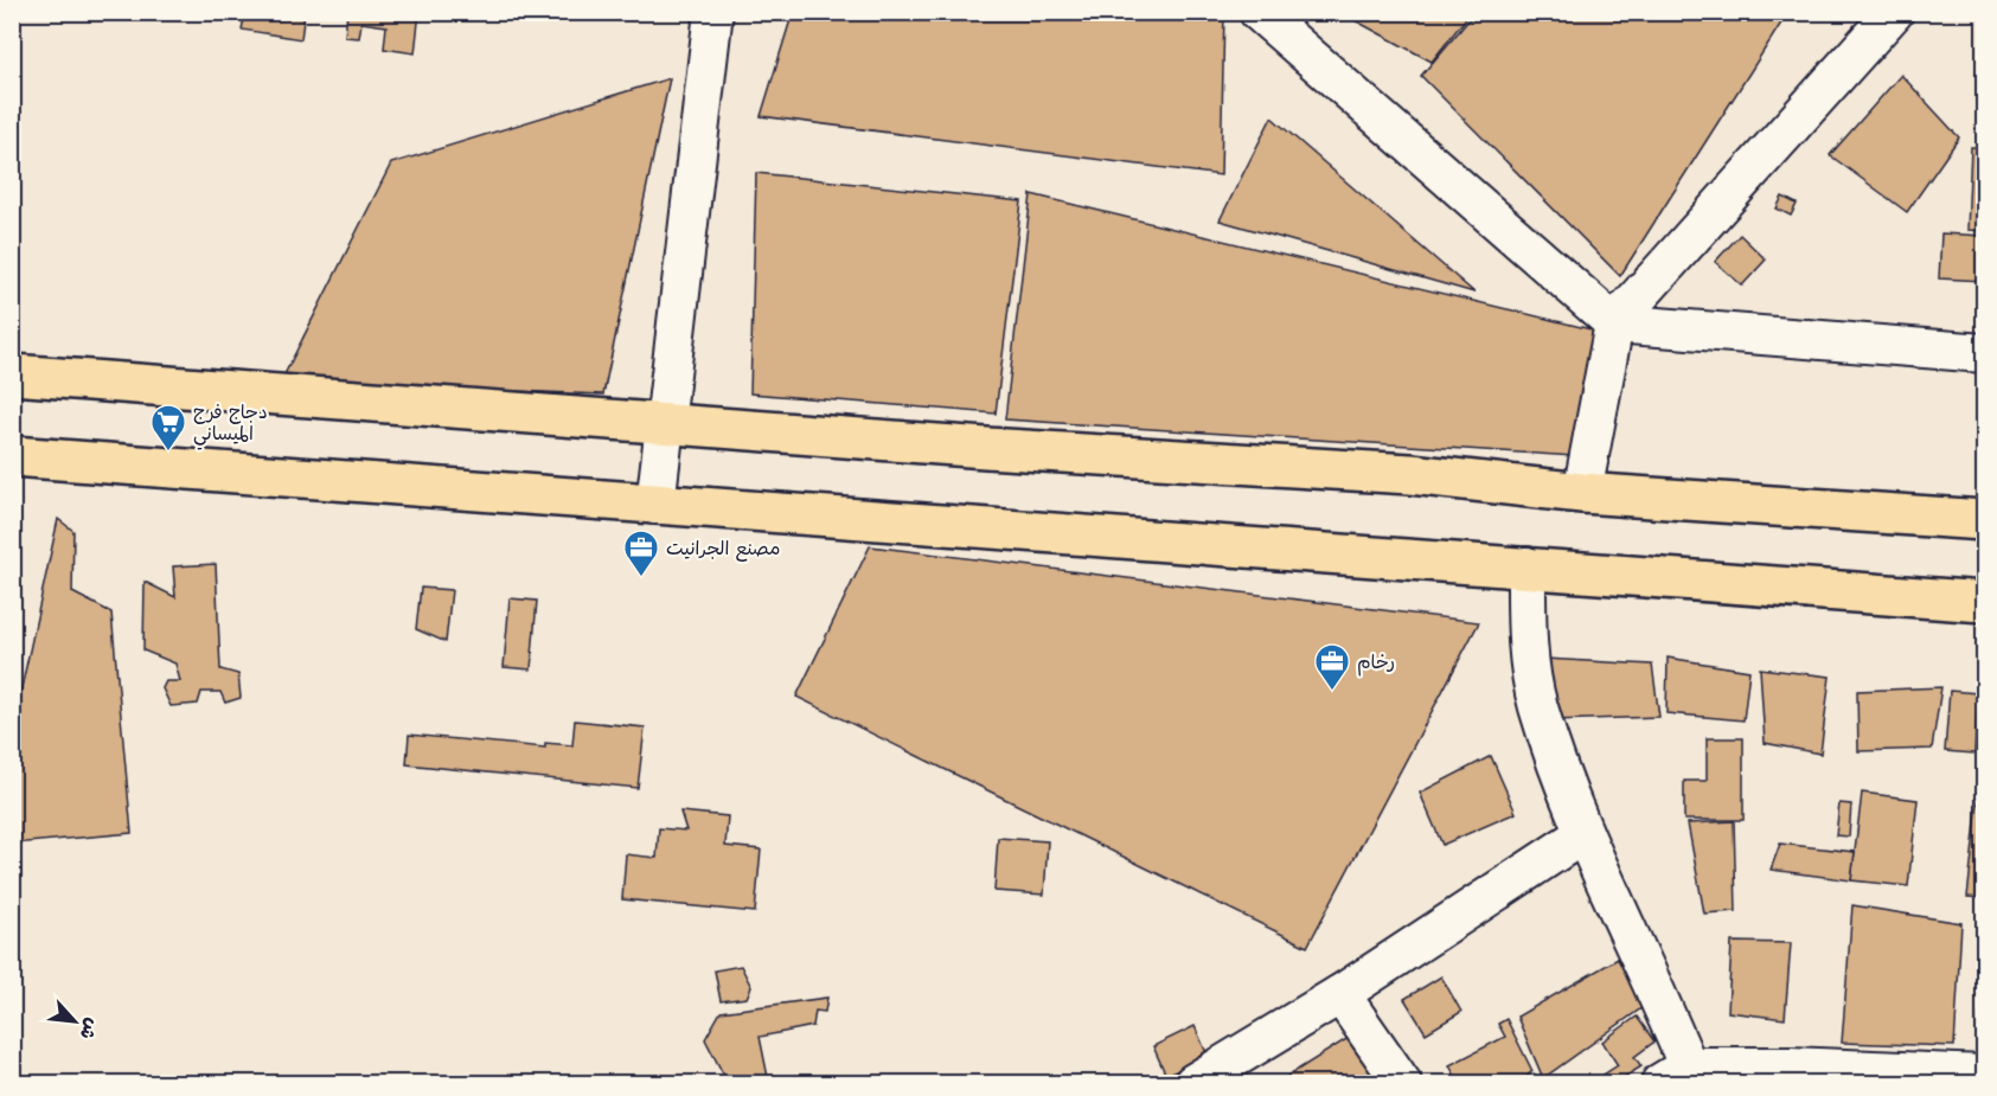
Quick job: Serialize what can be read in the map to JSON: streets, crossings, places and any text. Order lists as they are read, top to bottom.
{
  "places": {
    "supermarket": ["دجاج فرج الميساني"],
    "office": ["مصنع الجرانيت", "رخام"]
  },
  "north": "bottom right"
}
